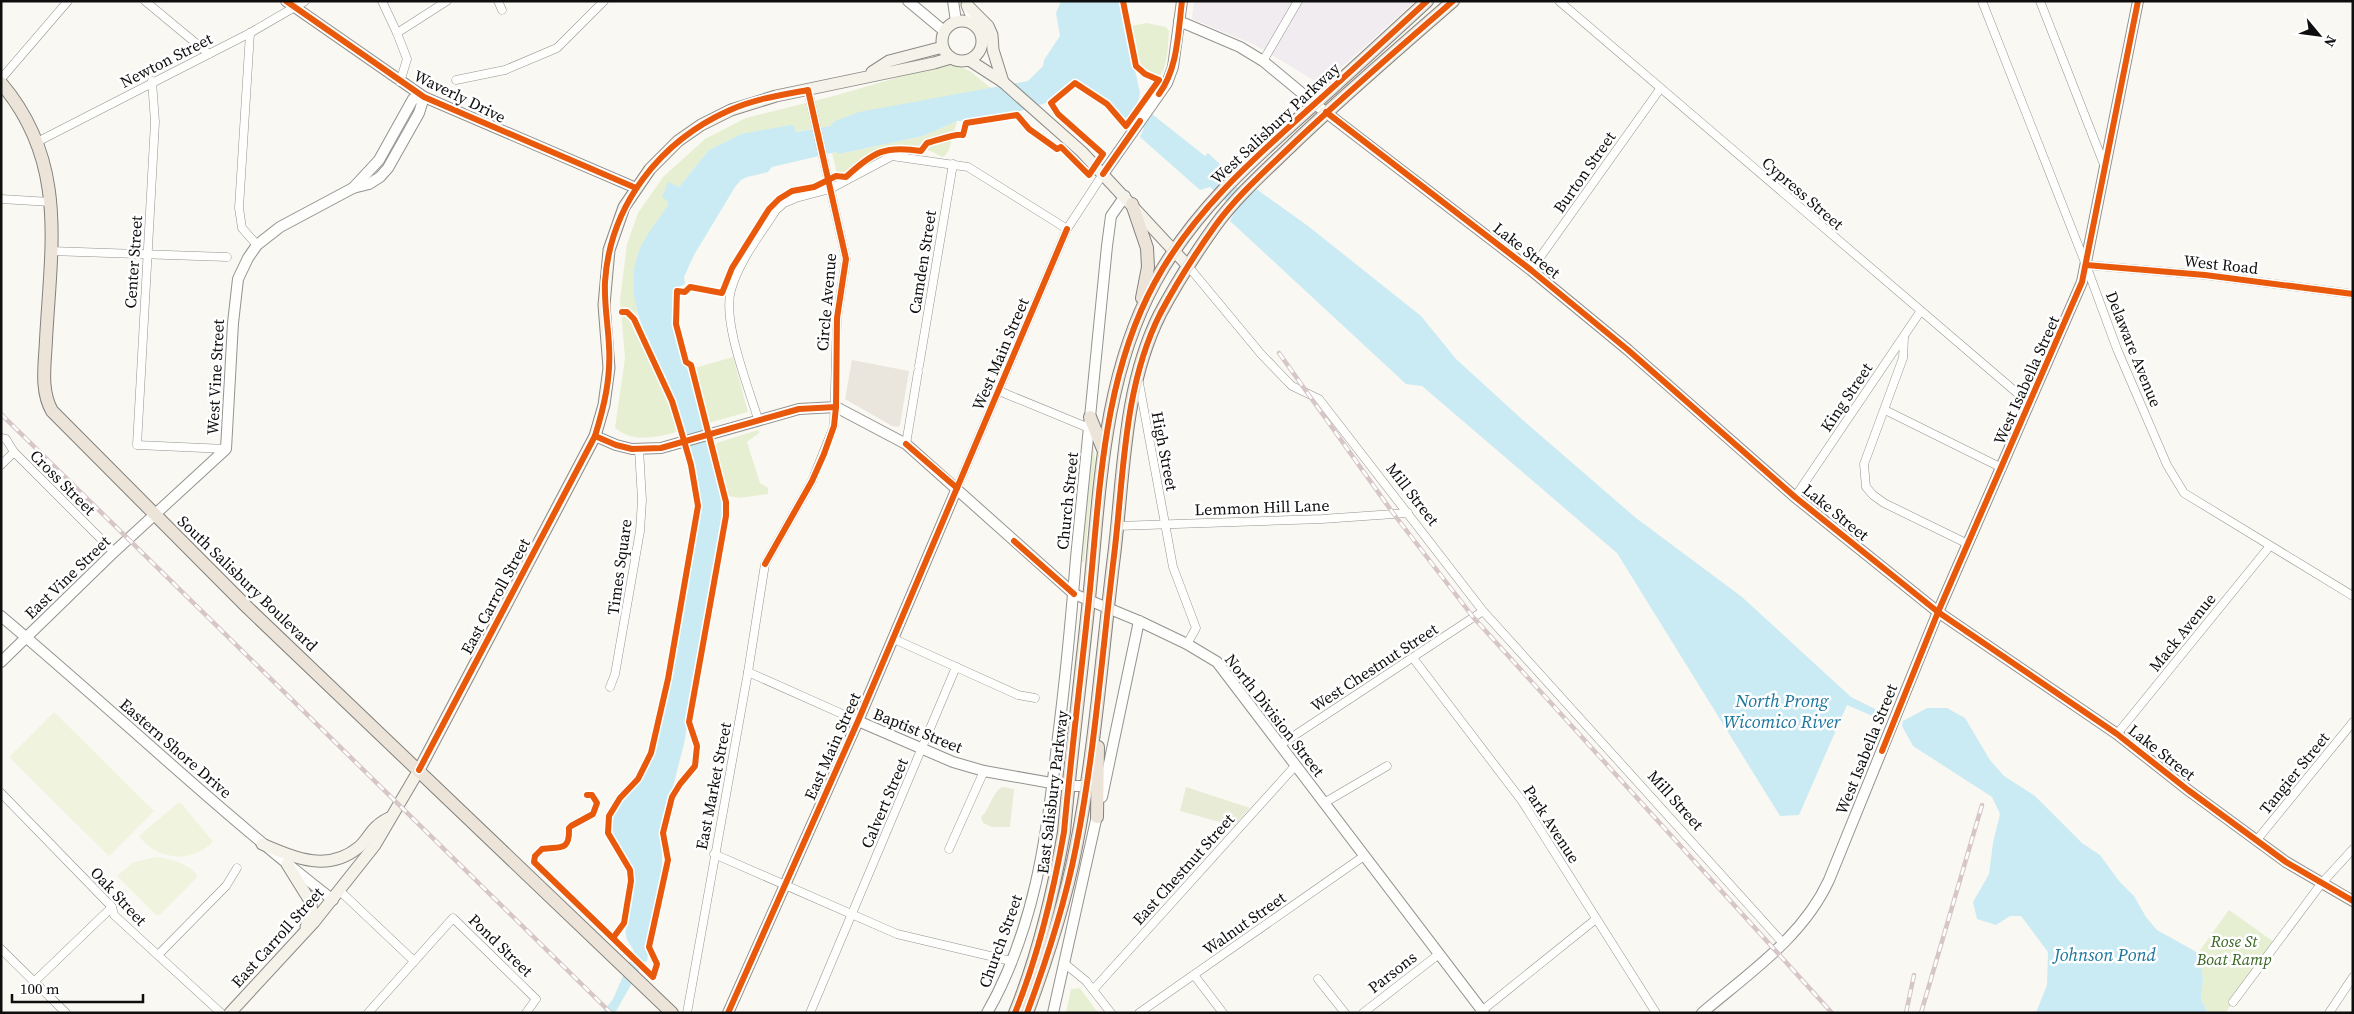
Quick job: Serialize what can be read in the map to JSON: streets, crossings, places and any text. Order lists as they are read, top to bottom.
{
  "streets": {
    "main road": [
      "West Salisbury Parkway",
      "Mill Street",
      "South Salisbury Boulevard",
      "East Carroll Street",
      "East Salisbury Parkway"
    ],
    "street": [
      "Newton Street",
      "Waverly Drive",
      "Burton Street",
      "Cypress Street",
      "Lake Street",
      "Center Street",
      "Camden Street",
      "West Road",
      "Circle Avenue",
      "Delaware Avenue",
      "West Main Street",
      "West Vine Street",
      "West Isabella Street",
      "King Street",
      "High Street",
      "Cross Street",
      "Church Street",
      "Lemmon Hill Lane",
      "Times Square",
      "East Vine Street",
      "Mack Avenue",
      "West Chestnut Street",
      "North Division Street",
      "Baptist Street",
      "East Main Street",
      "Eastern Shore Drive",
      "Tangier Street",
      "East Market Street",
      "Calvert Street",
      "Park Avenue",
      "East Chestnut Street",
      "Oak Street",
      "Walnut Street",
      "Pond Street",
      "Parsons"
    ]
  },
  "crossings": [
    ["Newton Street", "Waverly Drive"],
    ["Newton Street", "Center Street"],
    ["Newton Street", "South Salisbury Boulevard"],
    ["Waverly Drive", "West Vine Street"],
    ["Waverly Drive", "East Carroll Street"],
    ["West Salisbury Parkway", "Lake Street"],
    ["West Salisbury Parkway", "High Street"],
    ["West Salisbury Parkway", "Mill Street"],
    ["West Salisbury Parkway", "Lemmon Hill Lane"],
    ["West Salisbury Parkway", "North Division Street"],
    ["West Salisbury Parkway", "East Salisbury Parkway"],
    ["Burton Street", "Cypress Street"],
    ["Burton Street", "Lake Street"],
    ["Cypress Street", "West Isabella Street"],
    ["Cypress Street", "King Street"],
    ["Lake Street", "West Main Street"],
    ["Lake Street", "West Isabella Street"],
    ["Lake Street", "King Street"],
    ["Lake Street", "Mack Avenue"],
    ["Lake Street", "Tangier Street"],
    ["Center Street", "West Vine Street"],
    ["Camden Street", "North Division Street"],
    ["West Road", "Delaware Avenue"],
    ["West Road", "West Isabella Street"],
    ["Circle Avenue", "East Carroll Street"],
    ["Circle Avenue", "North Division Street"],
    ["Circle Avenue", "East Market Street"],
    ["Delaware Avenue", "West Isabella Street"],
    ["Delaware Avenue", "Mack Avenue"],
    ["West Main Street", "Mill Street"],
    ["West Main Street", "North Division Street"],
    ["West Main Street", "East Main Street"],
    ["West Vine Street", "East Vine Street"],
    ["West Vine Street", "South Salisbury Boulevard"],
    ["West Isabella Street", "Mill Street"],
    ["High Street", "Lemmon Hill Lane"],
    ["High Street", "North Division Street"],
    ["Cross Street", "East Vine Street"],
    ["Mill Street", "Church Street"],
    ["Mill Street", "Lemmon Hill Lane"],
    ["Mill Street", "East Carroll Street"],
    ["Mill Street", "West Chestnut Street"],
    ["Church Street", "North Division Street"],
    ["Church Street", "Baptist Street"],
    ["East Vine Street", "South Salisbury Boulevard"],
    ["East Vine Street", "Eastern Shore Drive"],
    ["South Salisbury Boulevard", "East Carroll Street"],
    ["East Carroll Street", "Eastern Shore Drive"],
    ["West Chestnut Street", "North Division Street"],
    ["West Chestnut Street", "Park Avenue"],
    ["North Division Street", "East Main Street"],
    ["North Division Street", "East Salisbury Parkway"],
    ["North Division Street", "East Chestnut Street"],
    ["North Division Street", "Walnut Street"],
    ["North Division Street", "Parsons"],
    ["Baptist Street", "East Main Street"],
    ["Baptist Street", "East Market Street"],
    ["Baptist Street", "East Salisbury Parkway"],
    ["Baptist Street", "Calvert Street"]
  ],
  "water": ["North Prong Wicomico River", "Johnson Pond"],
  "parks": ["Rose St Boat Ramp"],
  "scale_bar": "100 m",
  "north": "bottom right"
}
